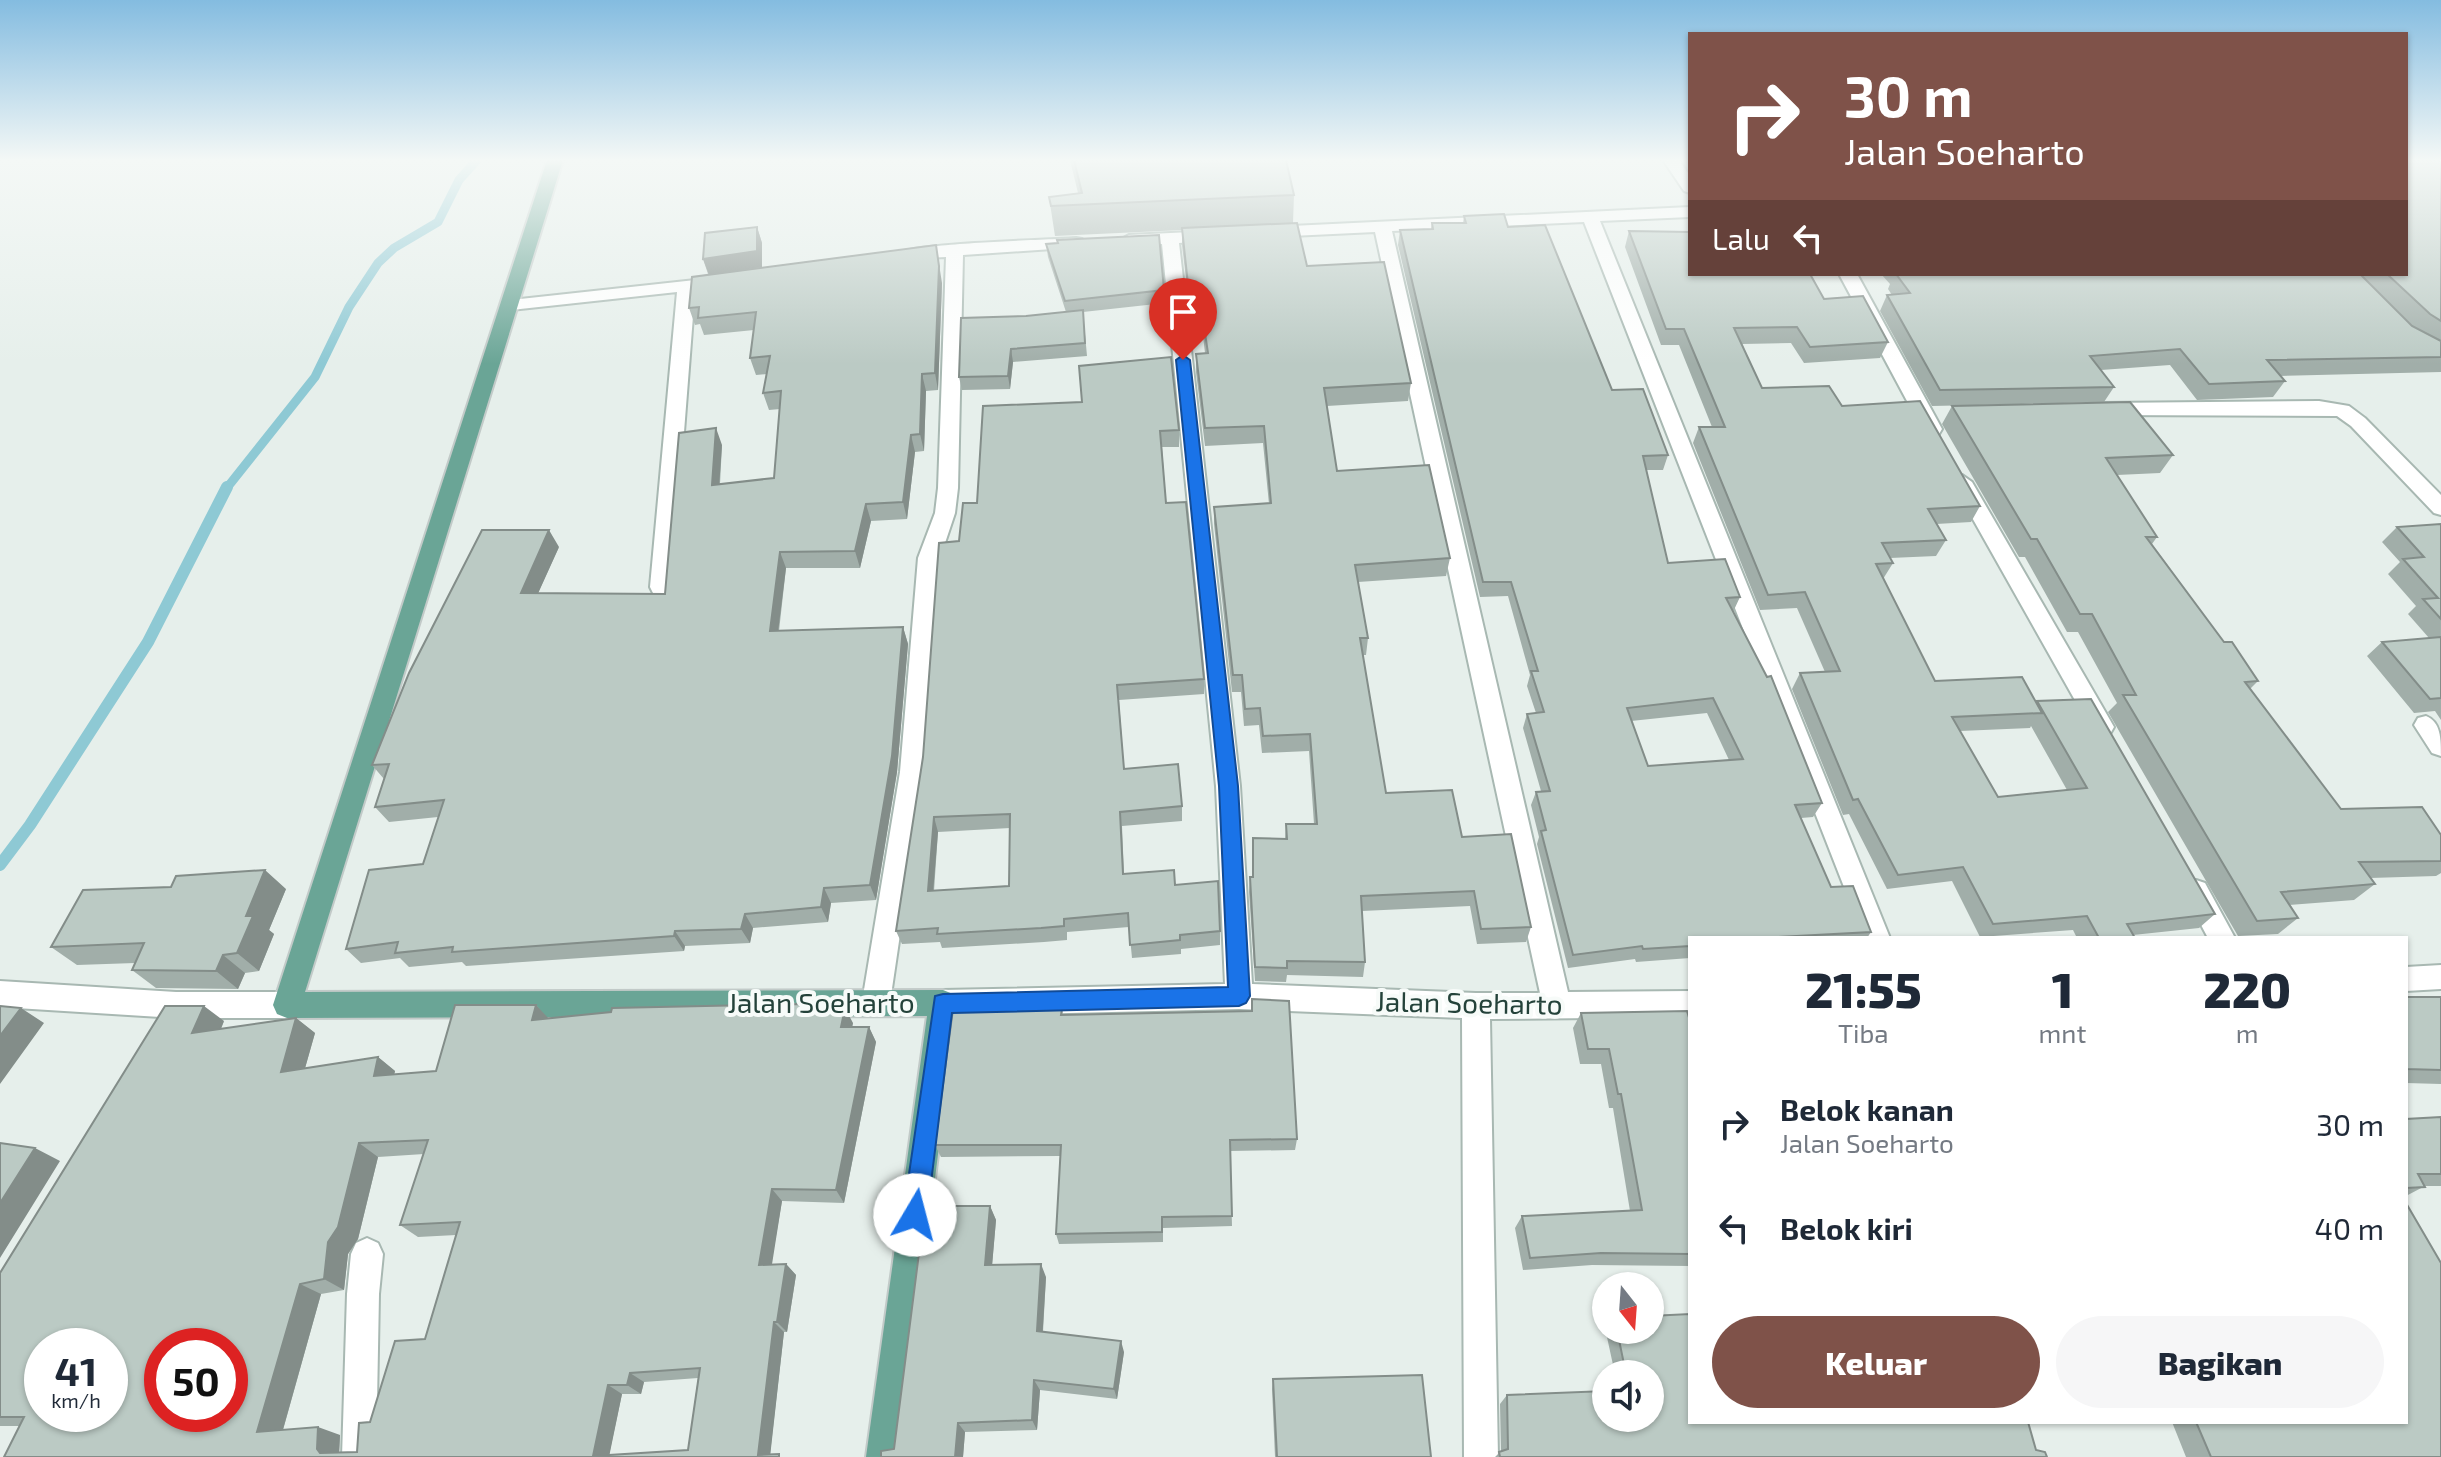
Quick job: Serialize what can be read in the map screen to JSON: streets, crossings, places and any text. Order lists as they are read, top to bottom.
{
  "streets": {
    "main road": ["Jalan Soeharto"]
  },
  "north": "bottom",
  "page": {
    "turn": ["30 m", "Jalan Soeharto"],
    "then": "Lalu",
    "eta": [
      "21:55",
      "Tiba",
      "1",
      "mnt",
      "220",
      "m"
    ],
    "list": [
      {
        "name": "Belok kanan",
        "note": "Jalan Soeharto",
        "value": "30 m"
      },
      {
        "name": "Belok kiri",
        "value": "40 m"
      }
    ],
    "buttons": ["Keluar", "Bagikan"],
    "speed": "41 km/h",
    "limit": "50"
  }
}
